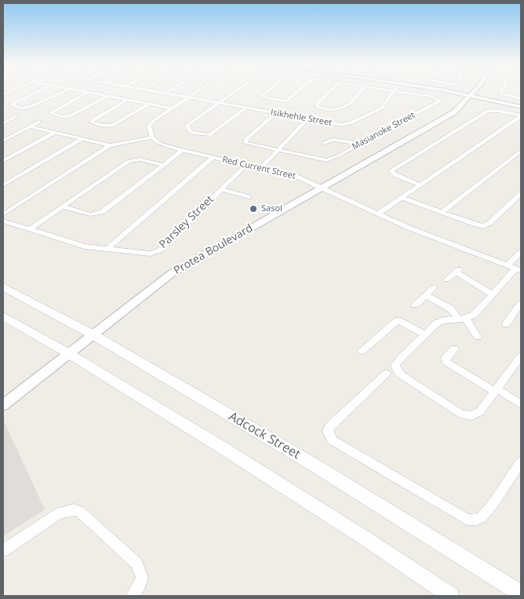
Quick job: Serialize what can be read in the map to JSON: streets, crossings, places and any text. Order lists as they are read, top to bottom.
{
  "streets": {
    "main road": ["Adcock Street"],
    "street": [
      "Isikhehle Street",
      "Masianoke Street",
      "Red Current Street",
      "Parsley Street",
      "Protea Boulevard"
    ]
  },
  "crossings": [
    ["Isikhehle Street", "Masianoke Street"],
    ["Red Current Street", "Parsley Street"],
    ["Red Current Street", "Protea Boulevard"],
    ["Protea Boulevard", "Adcock Street"]
  ],
  "places": ["Sasol"]
}
